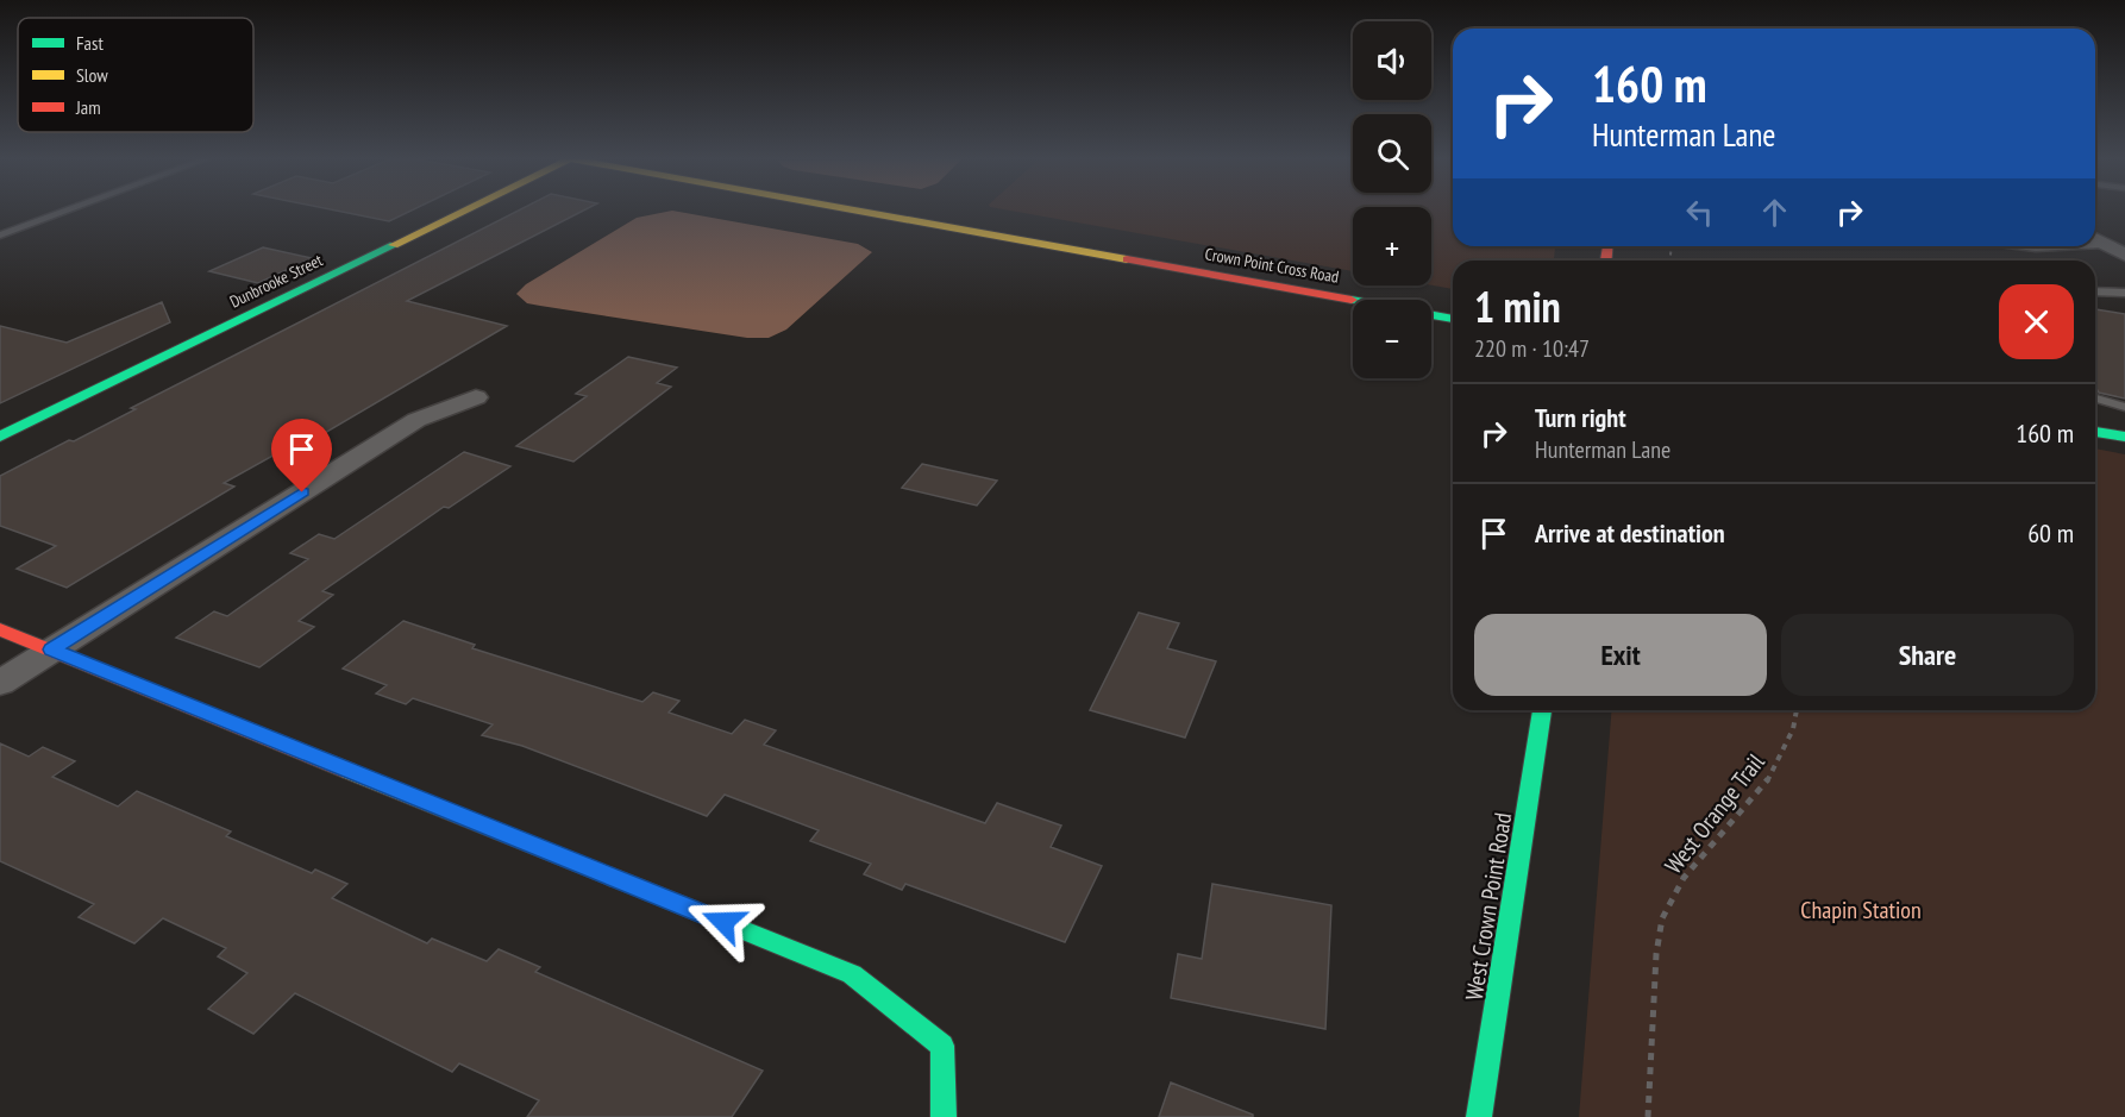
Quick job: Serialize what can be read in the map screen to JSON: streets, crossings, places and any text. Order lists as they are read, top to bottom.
{
  "streets": {
    "street": ["Crown Point Cross Road", "Dunbrooke Street", "West Crown Point Road"],
    "path": ["West Orange Trail"]
  },
  "parks": ["Chapin Station"],
  "legend": ["Fast", "Slow", "Jam"],
  "page": {
    "map_buttons": ["+", "−"],
    "turn": ["160 m", "Hunterman Lane"],
    "heading": ["1 min", "220 m · 10:47"],
    "list": [
      {
        "name": "Turn right",
        "note": "Hunterman Lane",
        "value": "160 m"
      },
      {
        "name": "Arrive at destination",
        "value": "60 m"
      }
    ],
    "buttons": ["Exit", "Share"]
  }
}
